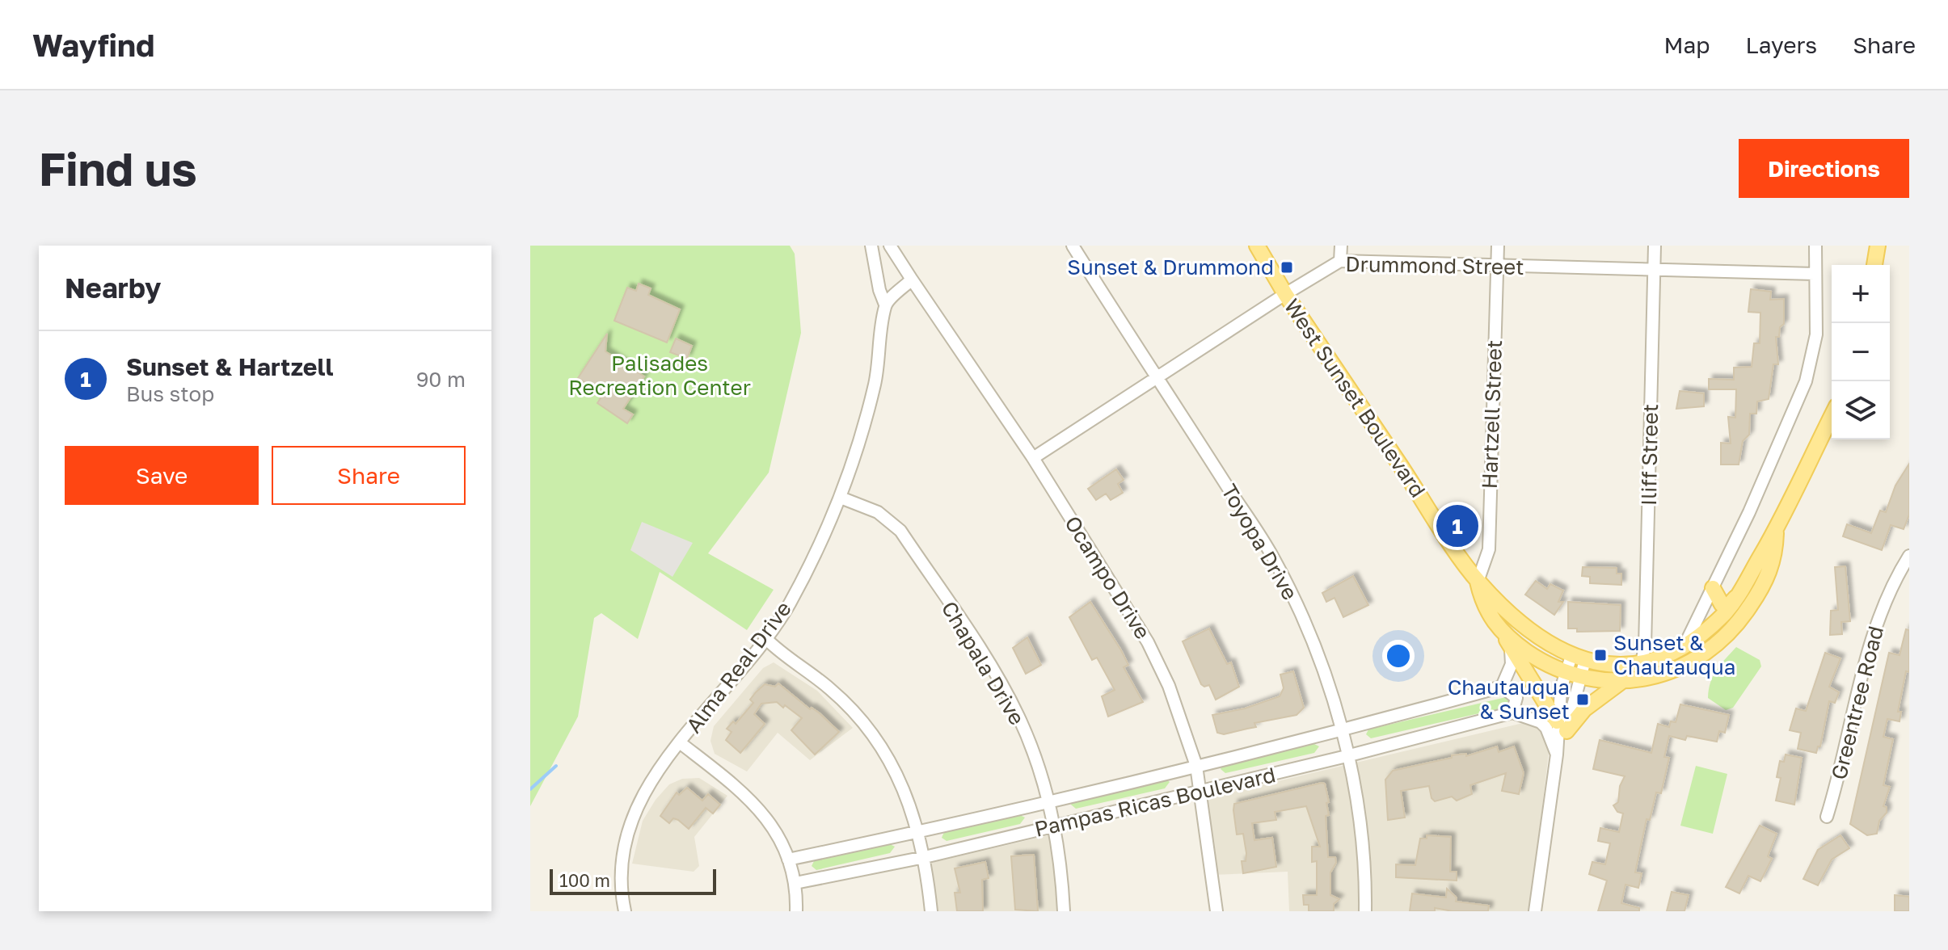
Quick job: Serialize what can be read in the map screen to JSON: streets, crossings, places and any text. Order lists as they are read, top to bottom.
{
  "streets": {
    "main road": ["West Sunset Boulevard"],
    "street": [
      "Drummond Street",
      "Hartzell Street",
      "Iliff Street",
      "Toyopa Drive",
      "Ocampo Drive",
      "Chapala Drive",
      "Alma Real Drive",
      "Greentree Road",
      "Pampas Ricas Boulevard"
    ]
  },
  "crossings": [
    ["Drummond Street", "West Sunset Boulevard"],
    ["Drummond Street", "Hartzell Street"],
    ["Drummond Street", "Iliff Street"],
    ["Drummond Street", "Toyopa Drive"],
    ["Drummond Street", "Ocampo Drive"],
    ["West Sunset Boulevard", "Hartzell Street"],
    ["West Sunset Boulevard", "Iliff Street"],
    ["Toyopa Drive", "Pampas Ricas Boulevard"],
    ["Ocampo Drive", "Pampas Ricas Boulevard"],
    ["Chapala Drive", "Alma Real Drive"],
    ["Chapala Drive", "Pampas Ricas Boulevard"]
  ],
  "parks": ["Palisades Recreation Center"],
  "places": {
    "transit": ["Sunset & Drummond", "Sunset & Chautauqua", "Chautauqua & Sunset"]
  },
  "scale_bar": "100 m",
  "page": {
    "header": "Wayfind",
    "nav": ["Map", "Layers", "Share"],
    "buttons": [
      "Directions",
      ["Save", "Share"]
    ],
    "title": "Find us",
    "heading": "Nearby",
    "map_buttons": ["+", "−"],
    "list": [
      {
        "mark": "1",
        "name": "Sunset & Hartzell",
        "note": "Bus stop",
        "value": "90 m"
      }
    ],
    "pins": "1",
    "scale": "100 m"
  }
}
